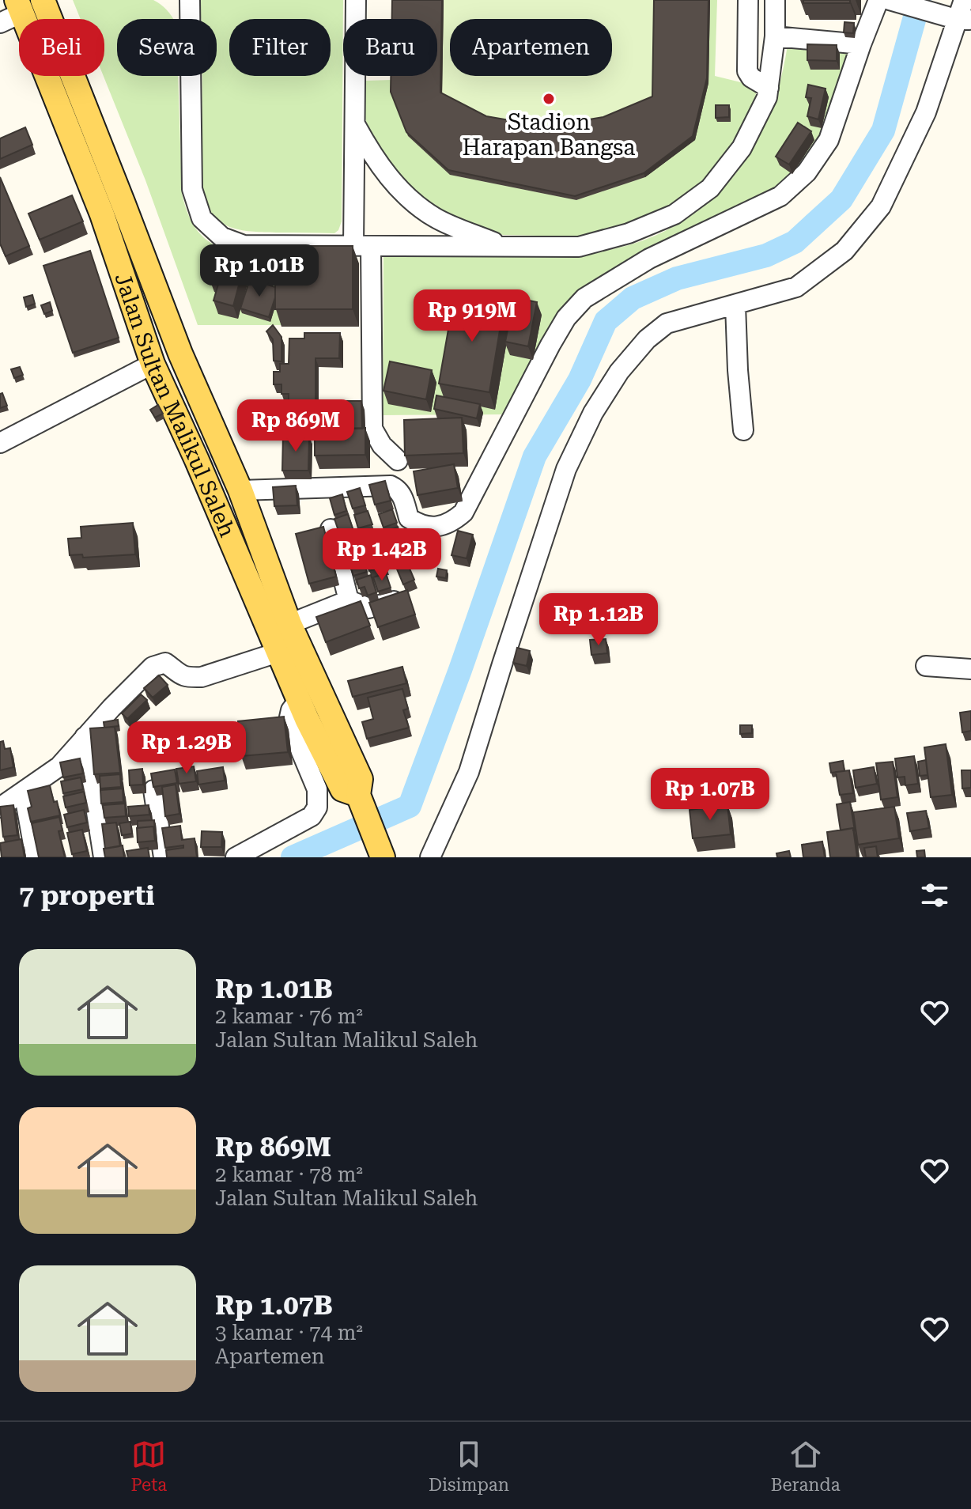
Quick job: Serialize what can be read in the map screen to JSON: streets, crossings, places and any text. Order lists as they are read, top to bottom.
{
  "streets": {
    "main road": ["Jalan Sultan Malikul Saleh"]
  },
  "places": ["Stadion Harapan Bangsa"],
  "page": {
    "chip": [
      "Beli",
      "Sewa",
      "Filter",
      "Baru",
      "Apartemen"
    ],
    "price": [
      "Rp 1.01B",
      "Rp 919M",
      "Rp 869M",
      "Rp 1.42B",
      "Rp 1.12B",
      "Rp 1.29B",
      "Rp 1.07B"
    ],
    "heading": "7 properti",
    "list": [
      {
        "name": "Rp 1.01B",
        "note": "2 kamar · 76 m² · Jalan Sultan Malikul Saleh"
      },
      {
        "name": "Rp 869M",
        "note": "2 kamar · 78 m² · Jalan Sultan Malikul Saleh"
      },
      {
        "name": "Rp 1.07B",
        "note": "3 kamar · 74 m² · Apartemen"
      }
    ],
    "tabs": ["Peta", "Disimpan", "Beranda"]
  }
}
